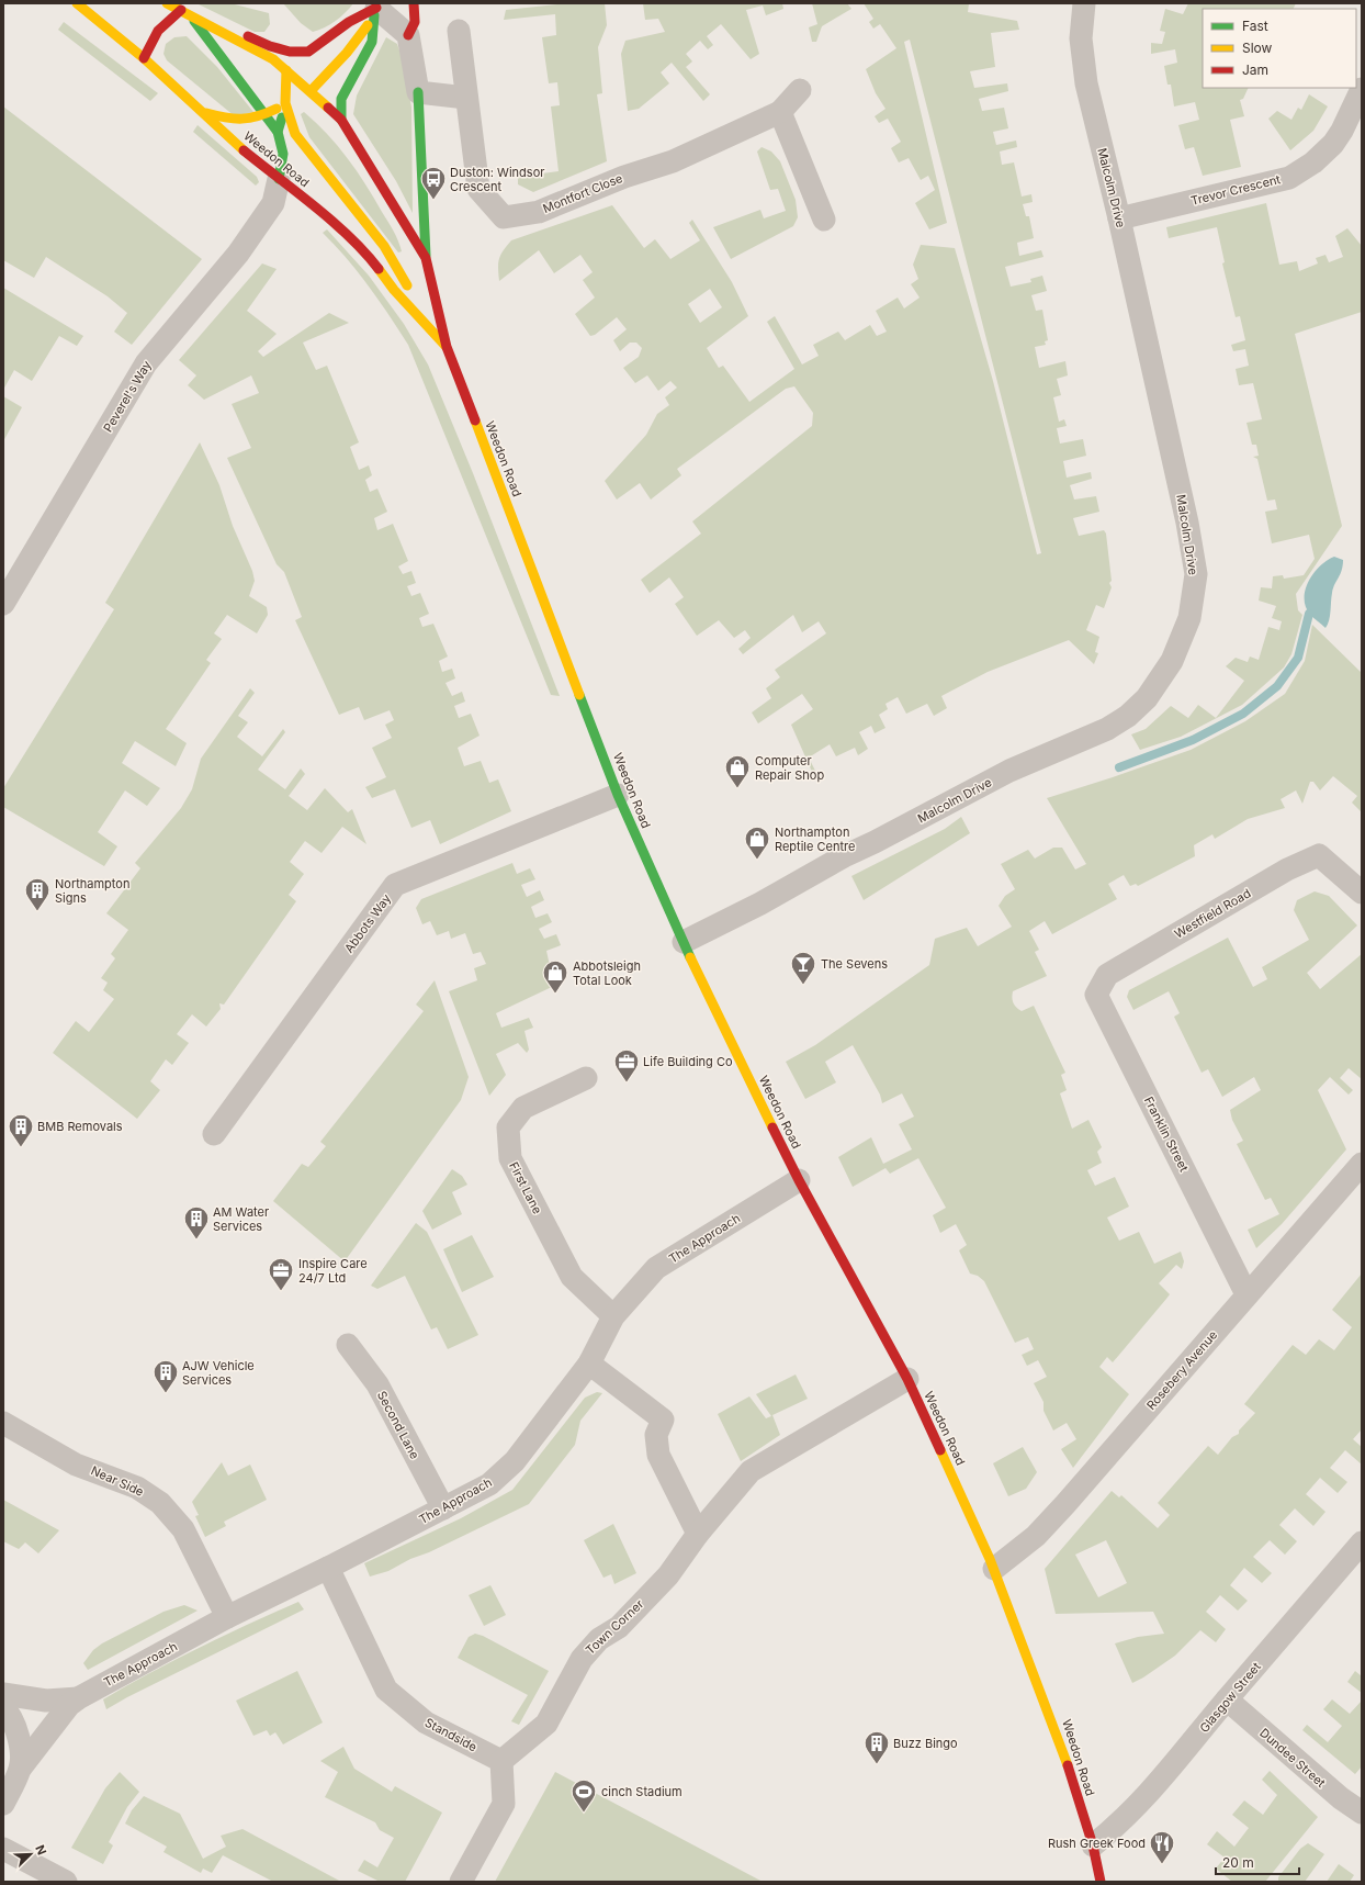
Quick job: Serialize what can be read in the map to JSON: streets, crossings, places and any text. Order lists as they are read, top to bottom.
{
  "streets": {
    "main road": ["Weedon Road"],
    "street": [
      "Malcolm Drive",
      "Trevor Crescent",
      "Montfort Close",
      "Peverel's Way",
      "Westfield Road",
      "Abbots Way",
      "Franklin Street",
      "First Lane",
      "The Approach",
      "Rosebery Avenue",
      "Second Lane",
      "Near Side",
      "Town Corner",
      "Glasgow Street",
      "Standside",
      "Dundee Street"
    ]
  },
  "crossings": [
    ["Weedon Road", "Malcolm Drive"],
    ["Weedon Road", "Peverel's Way"],
    ["Weedon Road", "Abbots Way"],
    ["Weedon Road", "The Approach"],
    ["Weedon Road", "Rosebery Avenue"],
    ["Weedon Road", "Town Corner"],
    ["Weedon Road", "Glasgow Street"],
    ["Malcolm Drive", "Trevor Crescent"],
    ["Westfield Road", "Franklin Street"],
    ["Franklin Street", "Rosebery Avenue"],
    ["First Lane", "The Approach"],
    ["The Approach", "Second Lane"],
    ["The Approach", "Near Side"],
    ["The Approach", "Standside"],
    ["Town Corner", "Standside"],
    ["Glasgow Street", "Dundee Street"]
  ],
  "places": {
    "bus stop": ["Duston: Windsor Crescent"],
    "shop": ["Computer Repair Shop", "Northampton Reptile Centre", "Abbotsleigh Total Look"],
    "building": [
      "Northampton Signs",
      "BMB Removals",
      "AM Water Services",
      "AJW Vehicle Services",
      "Buzz Bingo"
    ],
    "bar": ["The Sevens"],
    "office": ["Life Building Co", "Inspire Care 24/7 Ltd"],
    "sports": ["cinch Stadium"],
    "restaurant": ["Rush Greek Food"]
  },
  "legend": ["Fast", "Slow", "Jam"],
  "scale_bar": "20 m",
  "north": "top right"
}
